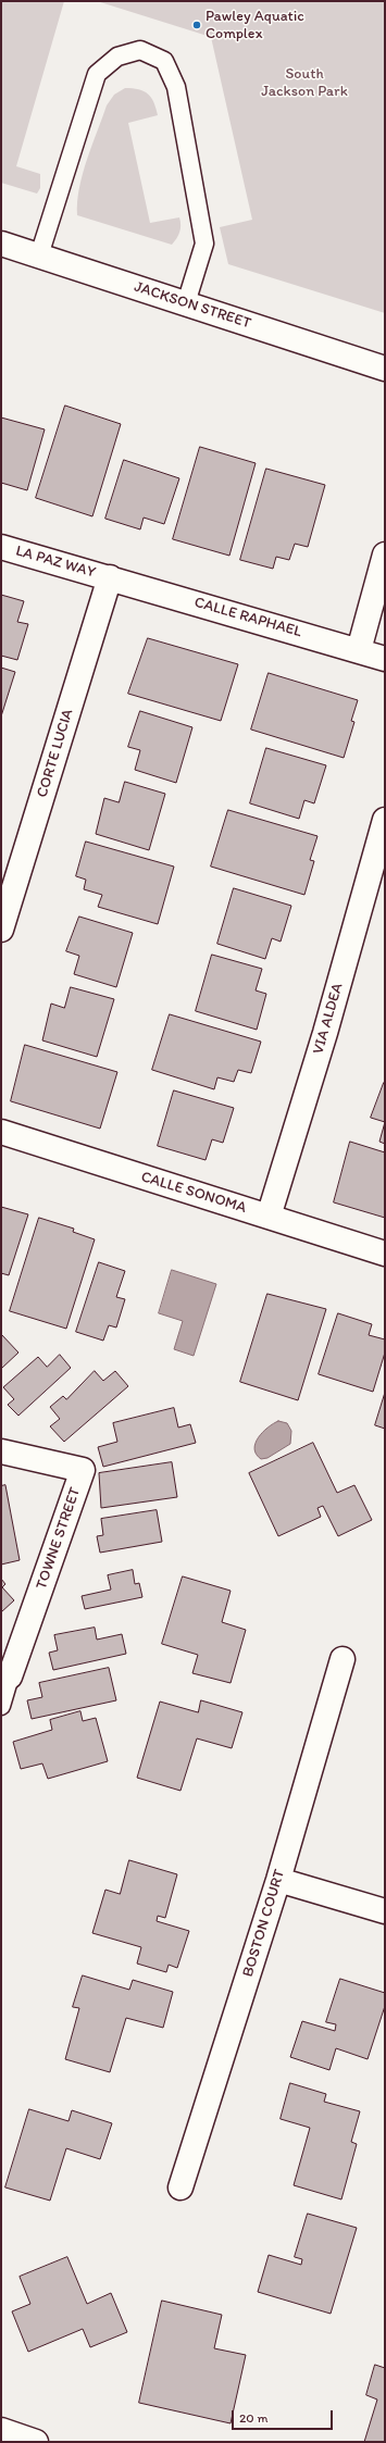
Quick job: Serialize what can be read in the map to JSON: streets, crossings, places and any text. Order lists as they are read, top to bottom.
{
  "streets": {
    "street": [
      "JACKSON STREET",
      "LA PAZ WAY",
      "CALLE RAPHAEL",
      "CORTE LUCIA",
      "VIA ALDEA",
      "CALLE SONOMA",
      "TOWNE STREET",
      "BOSTON COURT"
    ]
  },
  "crossings": [
    ["LA PAZ WAY", "CALLE RAPHAEL"],
    ["LA PAZ WAY", "CORTE LUCIA"],
    ["CALLE RAPHAEL", "CORTE LUCIA"],
    ["VIA ALDEA", "CALLE SONOMA"]
  ],
  "parks": ["South Jackson Park"],
  "places": ["Pawley Aquatic Complex"],
  "scale_bar": "20 m"
}
